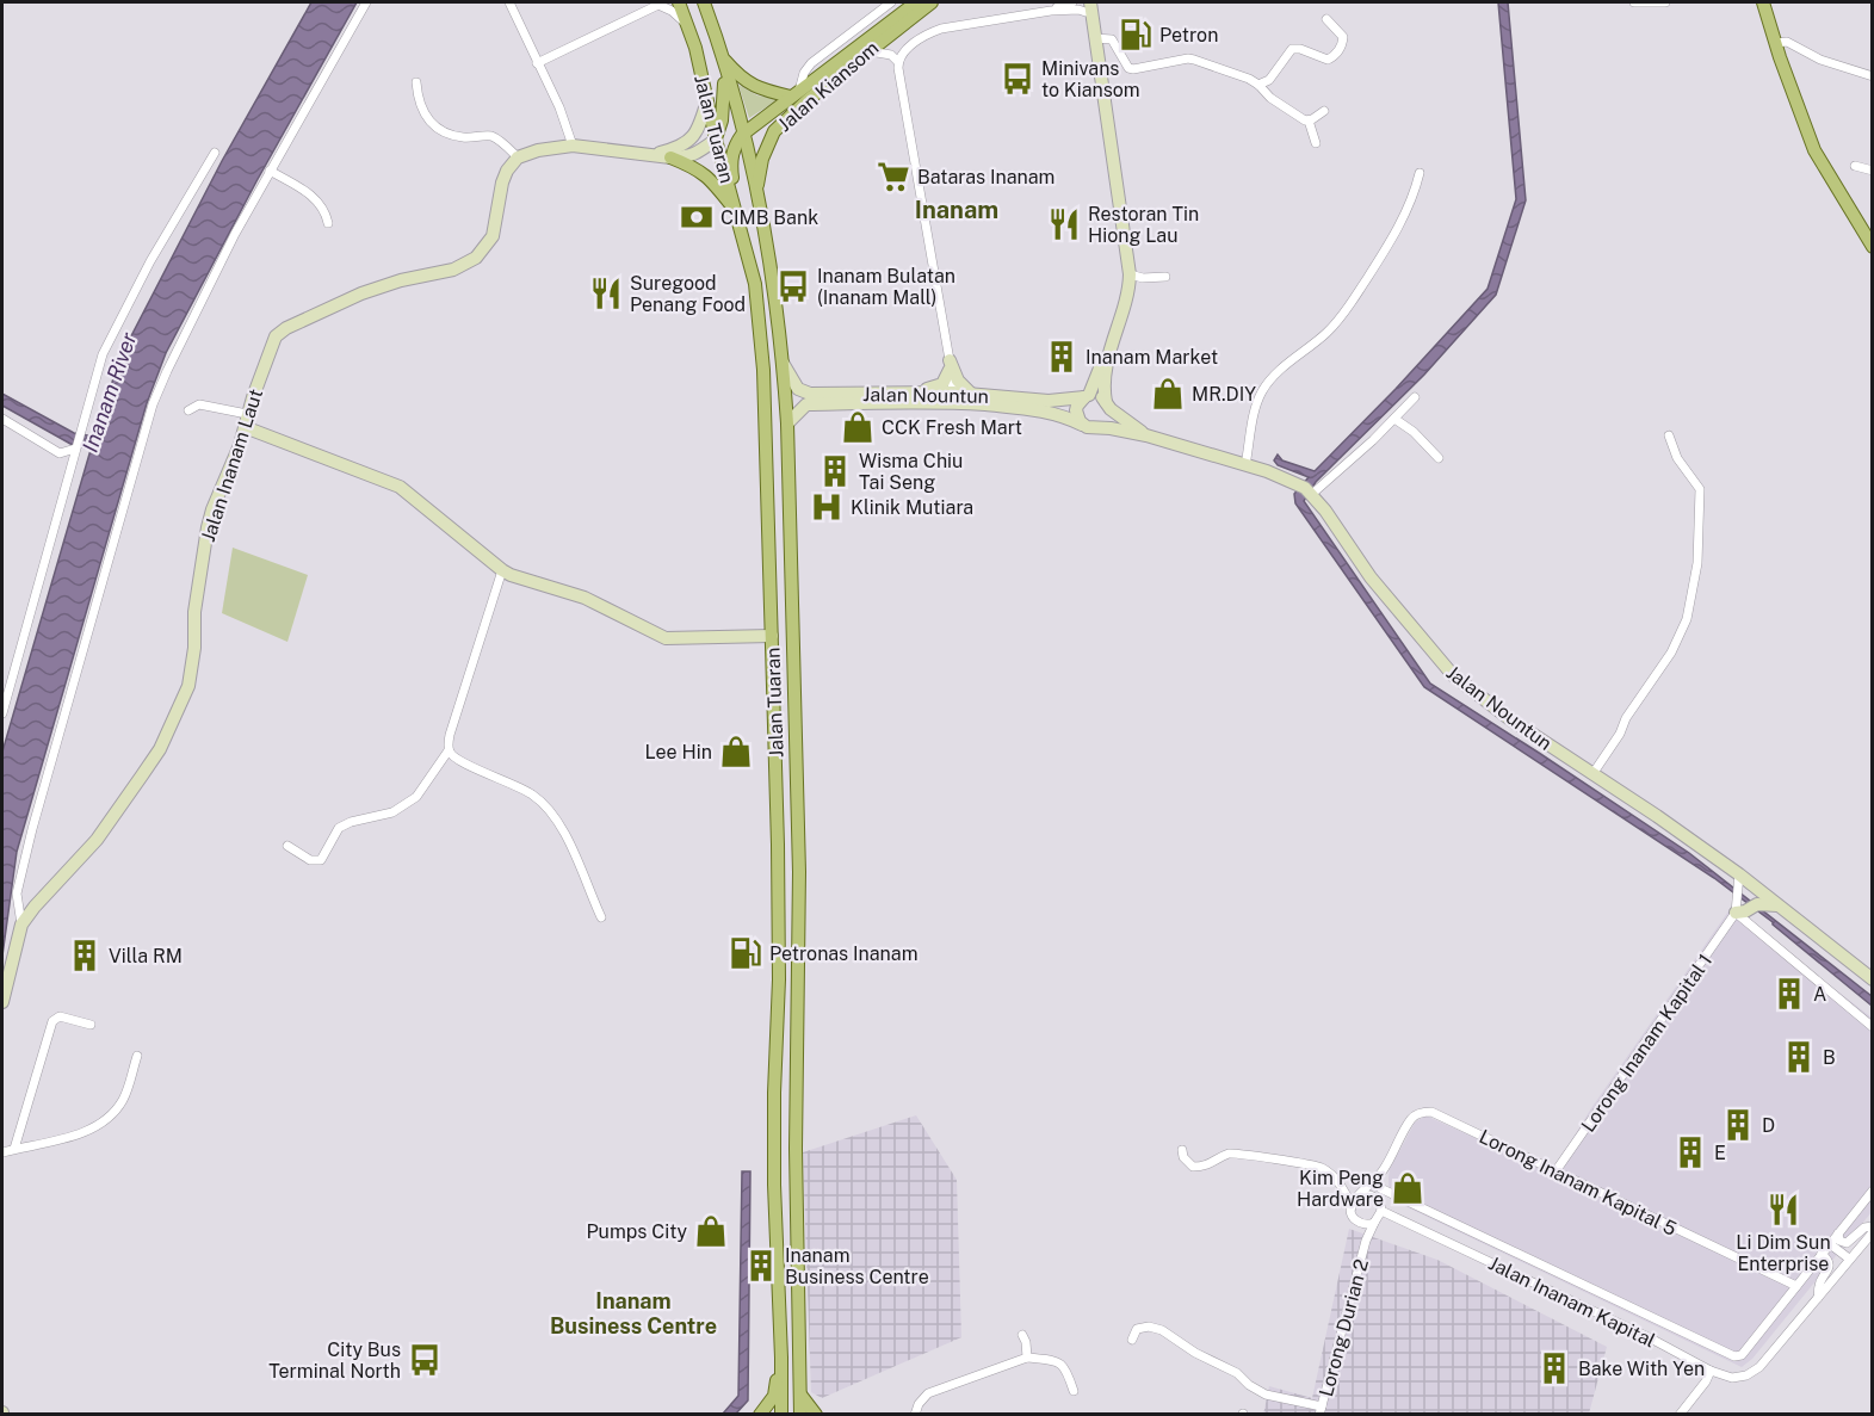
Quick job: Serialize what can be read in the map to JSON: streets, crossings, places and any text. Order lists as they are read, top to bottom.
{
  "streets": {
    "main road": ["Jalan Kiansom", "Jalan Tuaran"],
    "street": [
      "Jalan Nountun",
      "Jalan Inanam Laut",
      "Lorong Inanam Kapital 1",
      "Lorong Inanam Kapital 5",
      "Jalan Inanam Kapital",
      "Lorong Durian 2"
    ]
  },
  "crossings": [
    ["Jalan Kiansom", "Jalan Tuaran"],
    ["Jalan Tuaran", "Jalan Nountun"],
    ["Lorong Inanam Kapital 1", "Lorong Inanam Kapital 5"],
    ["Lorong Inanam Kapital 5", "Jalan Inanam Kapital"],
    ["Lorong Inanam Kapital 5", "Lorong Durian 2"],
    ["Jalan Inanam Kapital", "Lorong Durian 2"]
  ],
  "districts": ["Inanam", "Inanam Business Centre"],
  "water": ["Inanam River"],
  "places": {
    "fuel station": ["Petron", "Petronas Inanam"],
    "bus stop": ["Minivans to Kiansom", "Inanam Bulatan (Inanam Mall)", "City Bus Terminal North"],
    "supermarket": ["Bataras Inanam"],
    "bank": ["CIMB Bank"],
    "restaurant": ["Restoran Tin Hiong Lau", "Suregood Penang Food", "Li Dim Sun Enterprise"],
    "building": [
      "Inanam Market",
      "Wisma Chiu Tai Seng",
      "Villa RM",
      "A",
      "B",
      "D",
      "E",
      "Inanam Business Centre",
      "Bake With Yen"
    ],
    "shop": [
      "MR.DIY",
      "CCK Fresh Mart",
      "Lee Hin",
      "Kim Peng Hardware",
      "Pumps City"
    ],
    "hospital": ["Klinik Mutiara"]
  }
}
